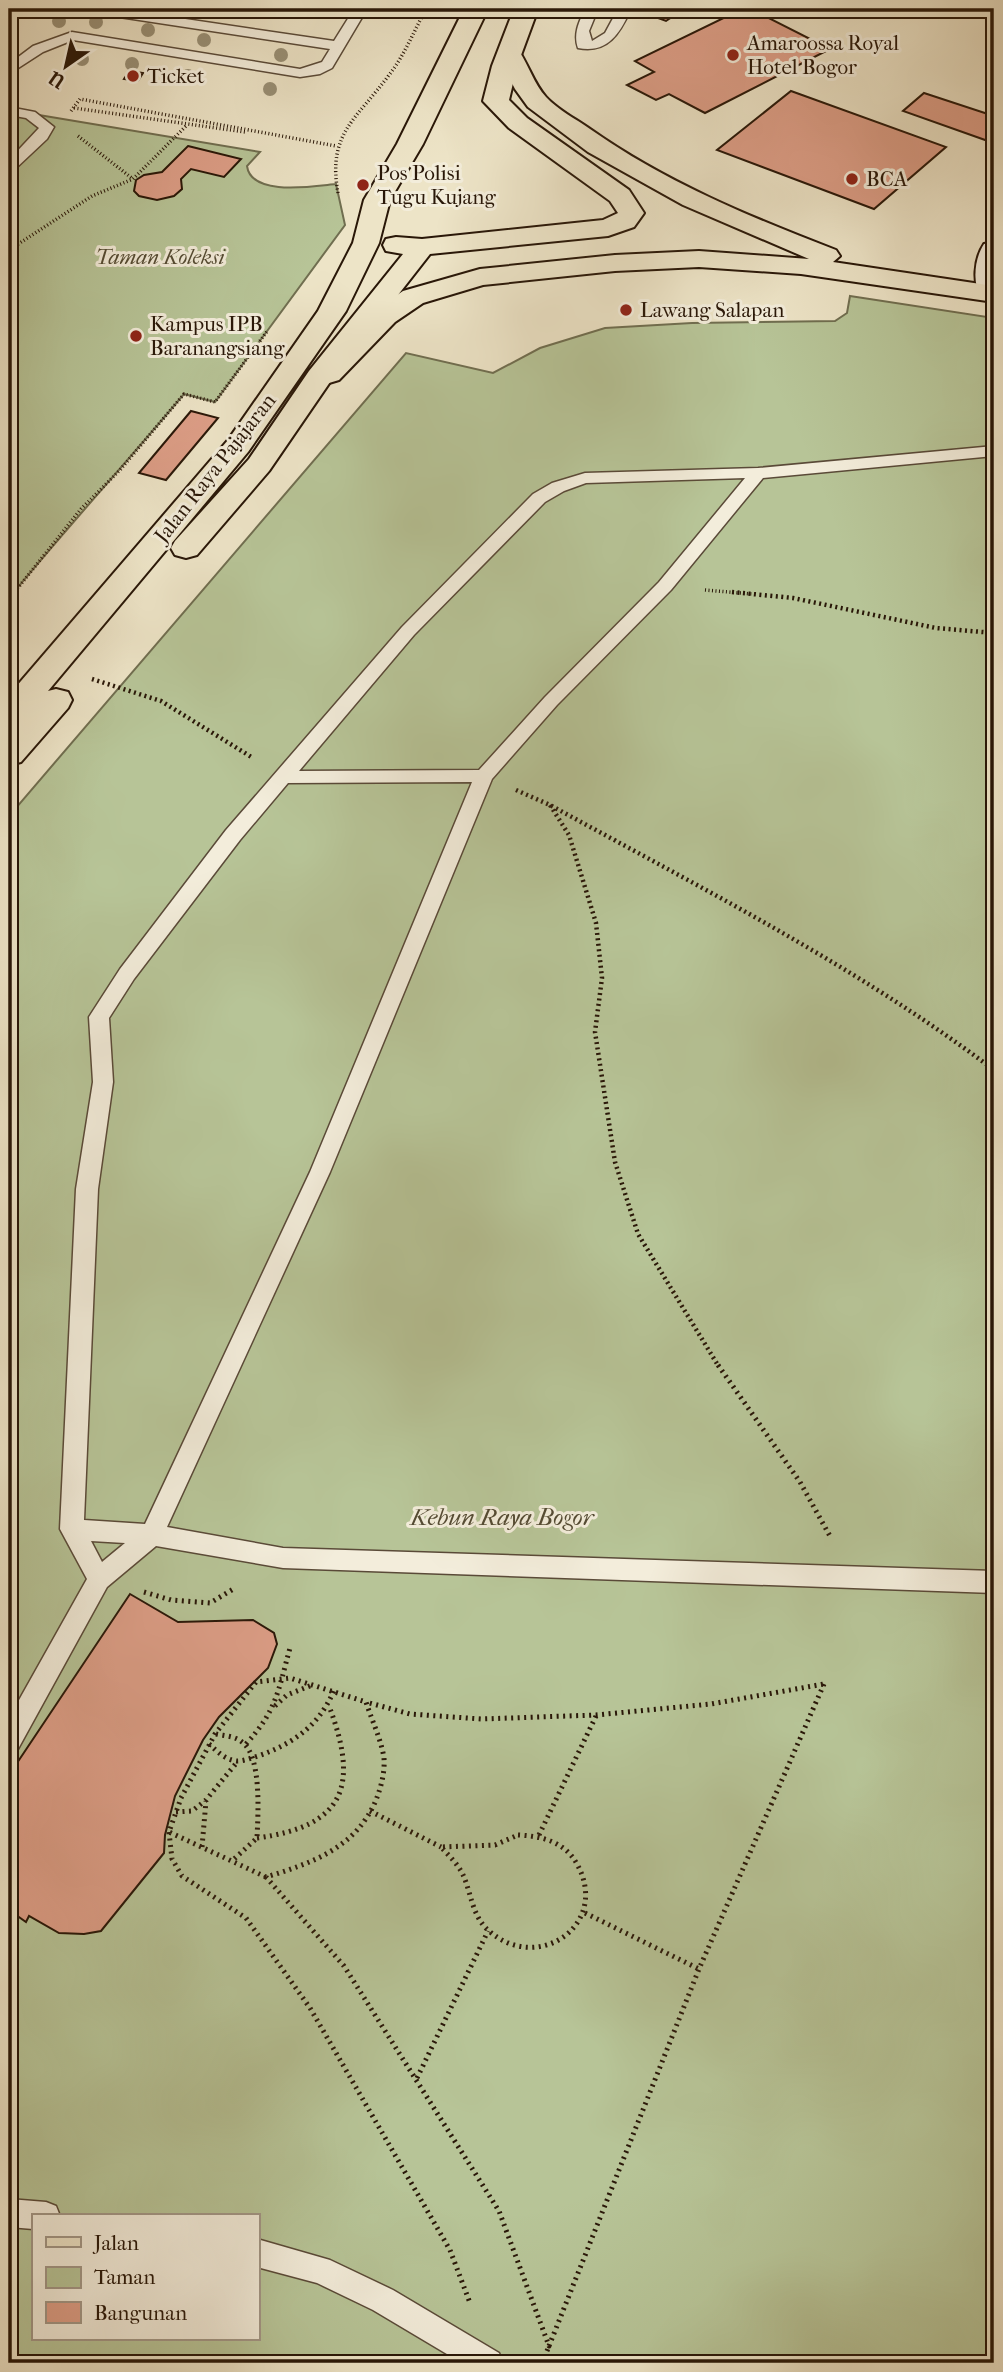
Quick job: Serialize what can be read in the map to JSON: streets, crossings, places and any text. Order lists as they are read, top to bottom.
{
  "streets": {
    "main road": ["Jalan Raya Pajajaran"]
  },
  "parks": ["Taman Koleksi", "Kebun Raya Bogor"],
  "places": [
    "Amaroossa Royal Hotel Bogor",
    "Ticket",
    "BCA",
    "Pos Polisi Tugu Kujang",
    "Lawang Salapan",
    "Kampus IPB Baranangsiang"
  ],
  "legend": ["Jalan", "Taman", "Bangunan"],
  "north": "bottom left"
}
